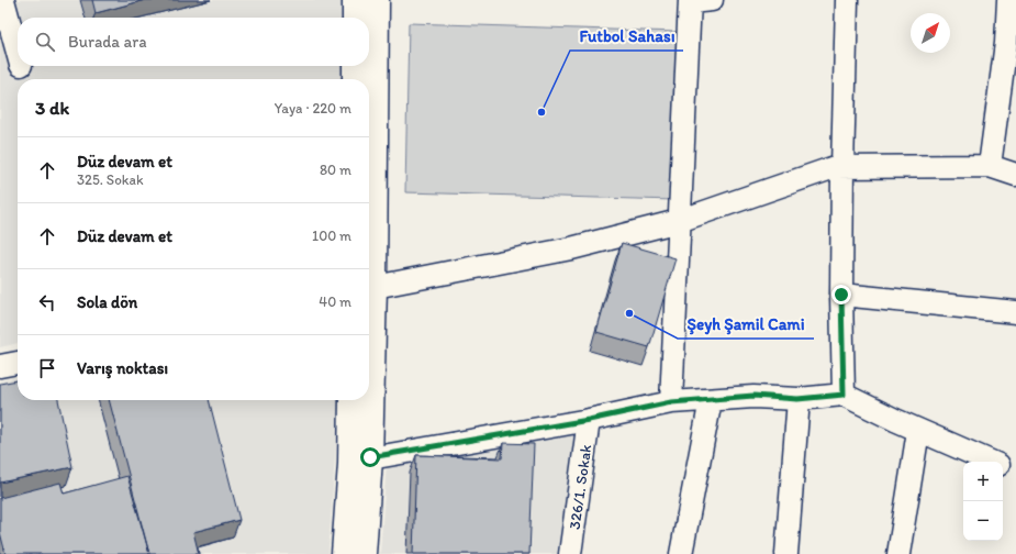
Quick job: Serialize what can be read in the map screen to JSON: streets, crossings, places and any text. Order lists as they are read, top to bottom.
{
  "streets": {
    "street": ["326/1. Sokak"]
  },
  "places": ["Futbol Sahası", "Şeyh Şamil Cami"],
  "north": "top right",
  "page": {
    "search": "Burada ara",
    "heading": ["3 dk", "Yaya · 220 m"],
    "list": [
      ["Düz devam et", "325. Sokak", "80 m"],
      ["Düz devam et", "100 m"],
      ["Sola dön", "40 m"],
      "Varış noktası"
    ],
    "map_buttons": ["+", "−"]
  }
}
